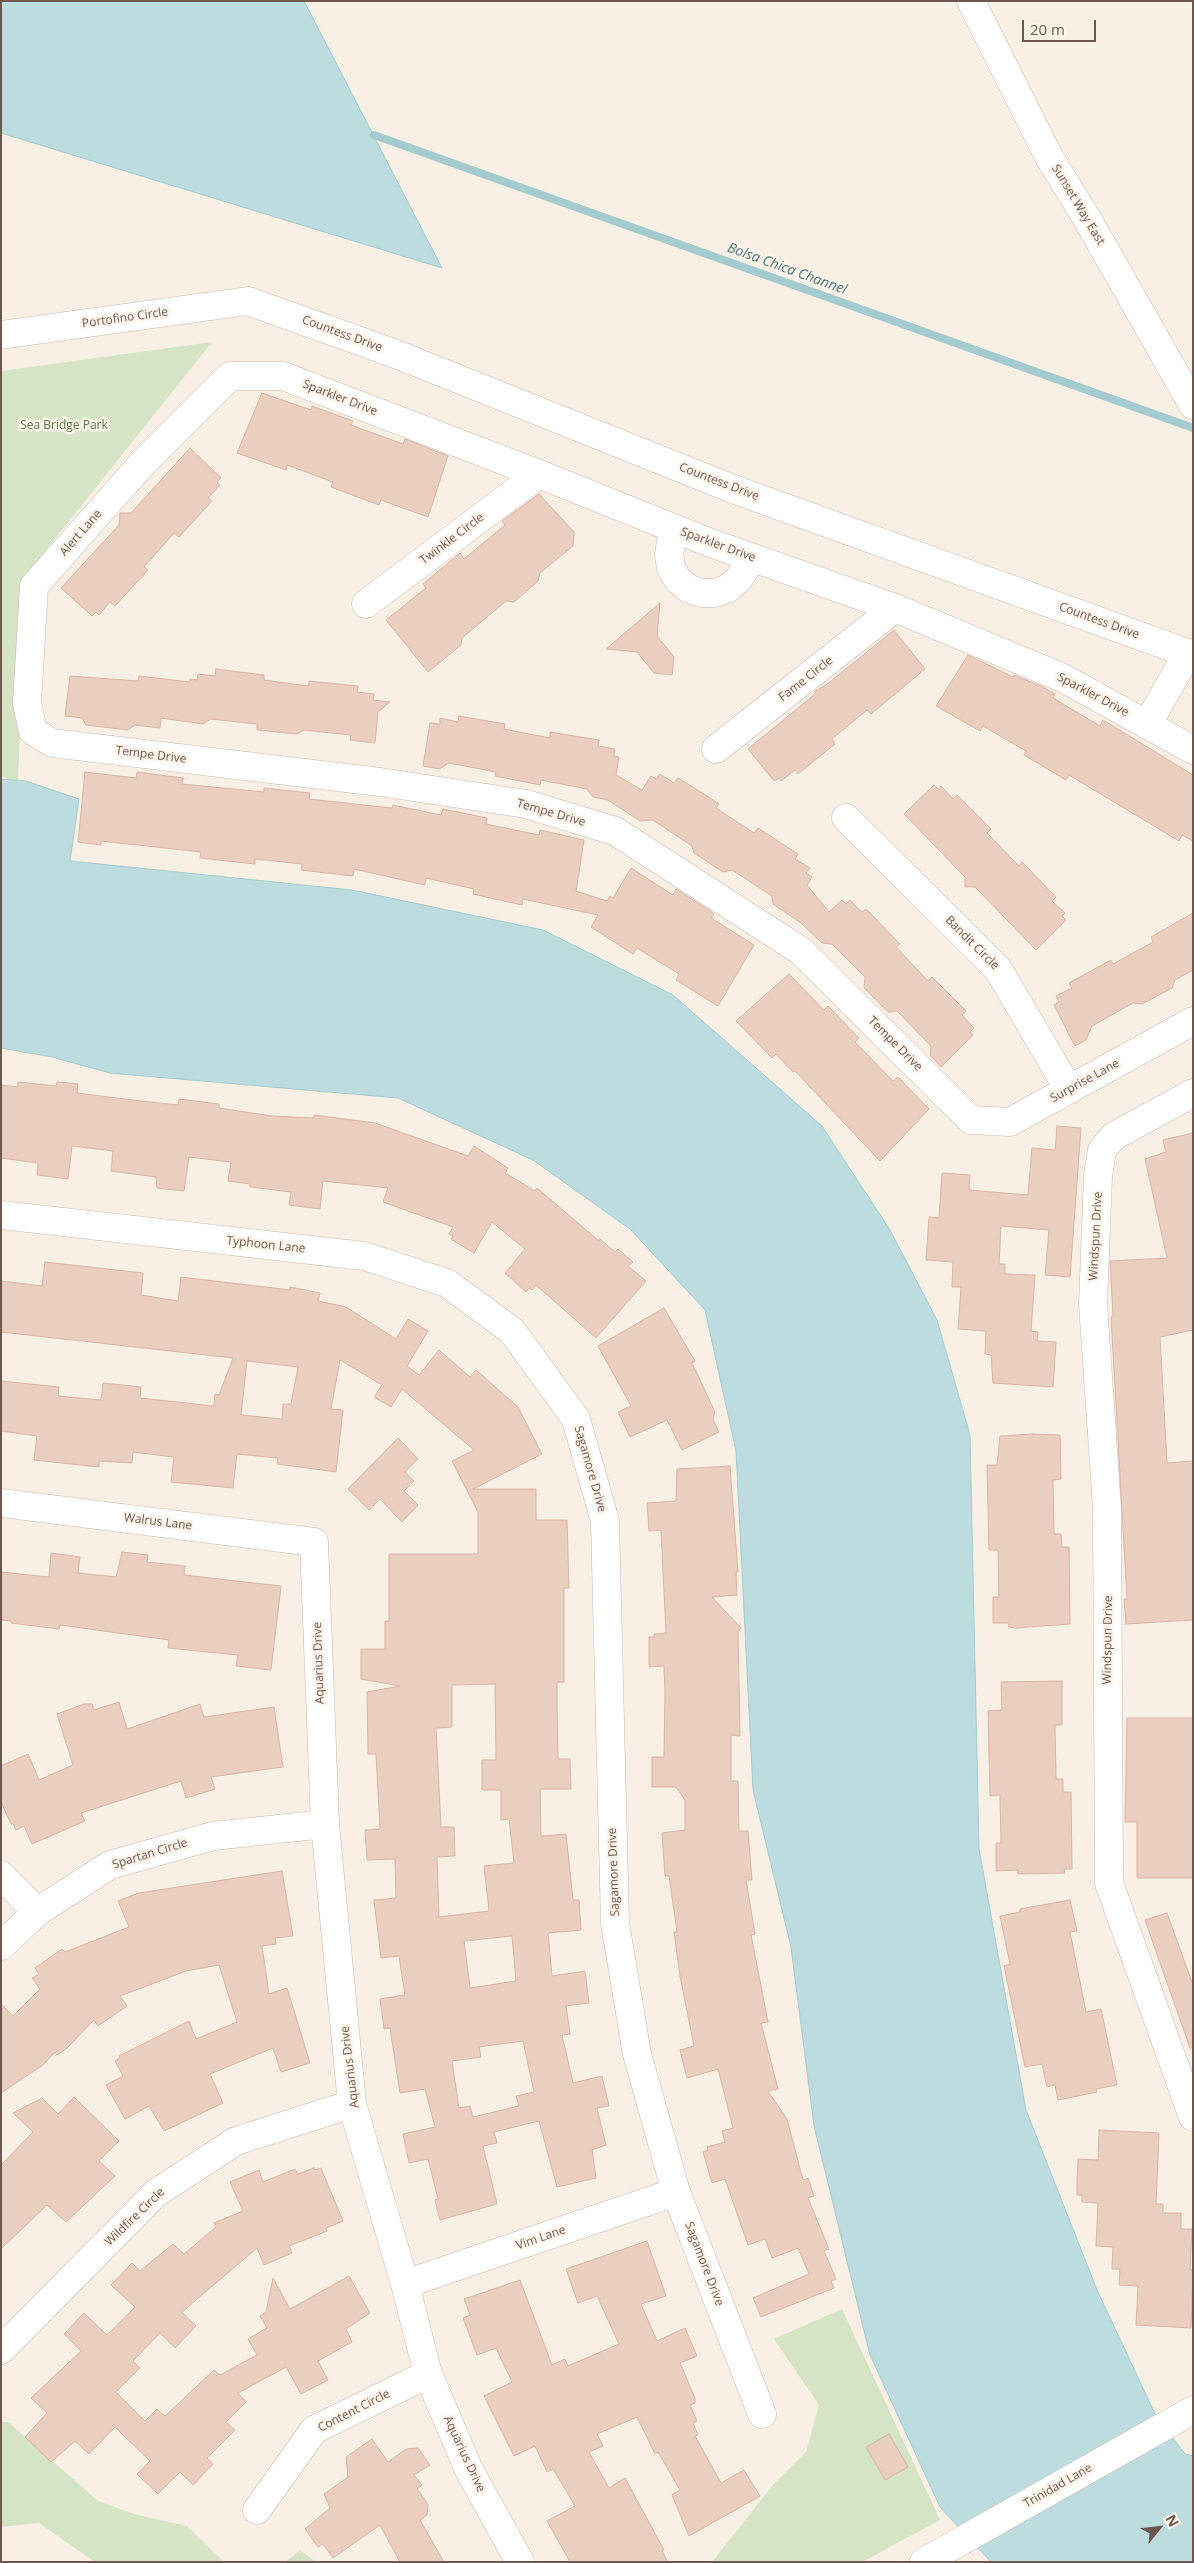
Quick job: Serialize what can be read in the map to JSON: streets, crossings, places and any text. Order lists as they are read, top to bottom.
{
  "streets": {
    "street": [
      "Sunset Way East",
      "Portofino Circle",
      "Countess Drive",
      "Sparkler Drive",
      "Alert Lane",
      "Twinkle Circle",
      "Fame Circle",
      "Tempe Drive",
      "Bandit Circle",
      "Surprise Lane",
      "Windspun Drive",
      "Typhoon Lane",
      "Sagamore Drive",
      "Walrus Lane",
      "Aquarius Drive",
      "Spartan Circle",
      "Wildfire Circle",
      "Vim Lane",
      "Content Circle",
      "Trinidad Lane"
    ]
  },
  "crossings": [
    ["Portofino Circle", "Countess Drive"],
    ["Sparkler Drive", "Alert Lane"],
    ["Sparkler Drive", "Twinkle Circle"],
    ["Sparkler Drive", "Fame Circle"],
    ["Alert Lane", "Tempe Drive"],
    ["Tempe Drive", "Surprise Lane"],
    ["Bandit Circle", "Surprise Lane"],
    ["Typhoon Lane", "Sagamore Drive"],
    ["Sagamore Drive", "Vim Lane"],
    ["Walrus Lane", "Aquarius Drive"],
    ["Aquarius Drive", "Spartan Circle"],
    ["Aquarius Drive", "Wildfire Circle"],
    ["Aquarius Drive", "Vim Lane"],
    ["Aquarius Drive", "Content Circle"]
  ],
  "water": ["Bolsa Chica Channel"],
  "parks": ["Sea Bridge Park"],
  "scale_bar": "20 m",
  "north": "top right"
}
